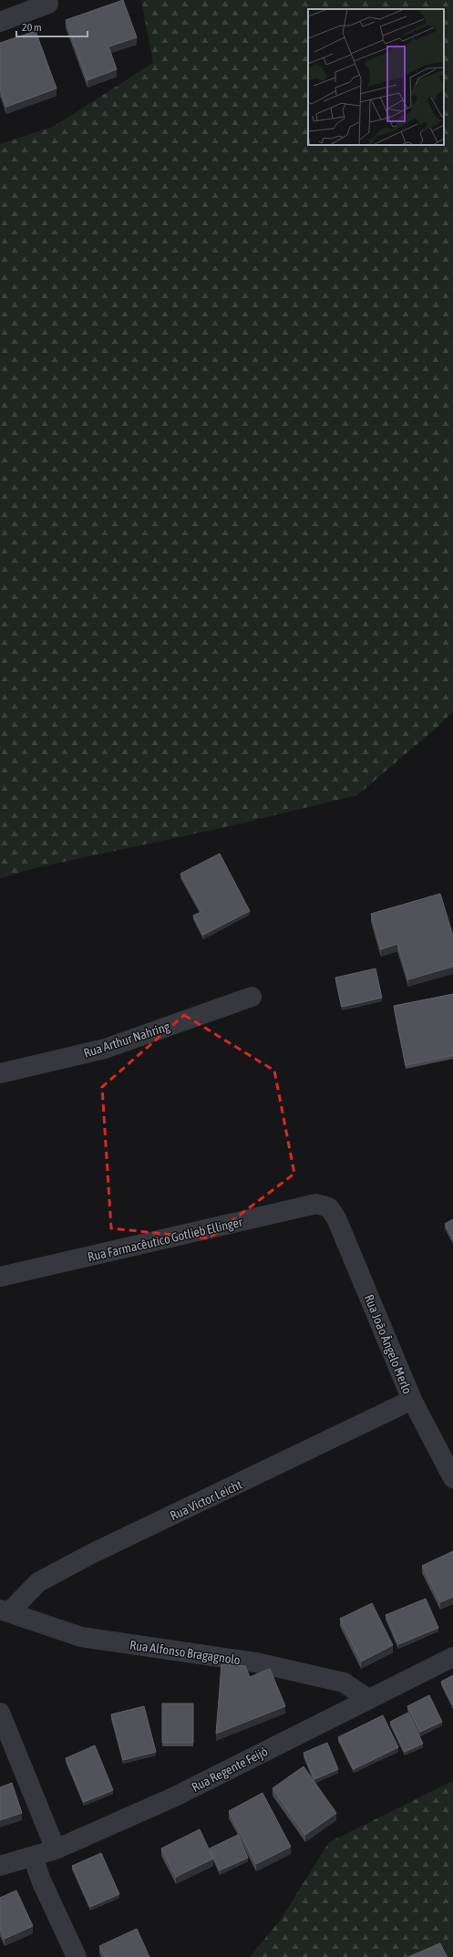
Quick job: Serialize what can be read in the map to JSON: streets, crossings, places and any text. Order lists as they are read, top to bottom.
{
  "streets": {
    "street": [
      "Rua Arthur Nahring",
      "Rua Farmacêutico Gotlieb Ellinger",
      "Rua João Ângelo Merlo",
      "Rua Victor Leicht",
      "Rua Alfonso Bragagnolo",
      "Rua Regente Feijó"
    ]
  },
  "crossings": [
    ["Rua Farmacêutico Gotlieb Ellinger", "Rua João Ângelo Merlo"],
    ["Rua João Ângelo Merlo", "Rua Victor Leicht"],
    ["Rua Victor Leicht", "Rua Alfonso Bragagnolo"],
    ["Rua Alfonso Bragagnolo", "Rua Regente Feijó"]
  ],
  "scale_bar": "20 m"
}
